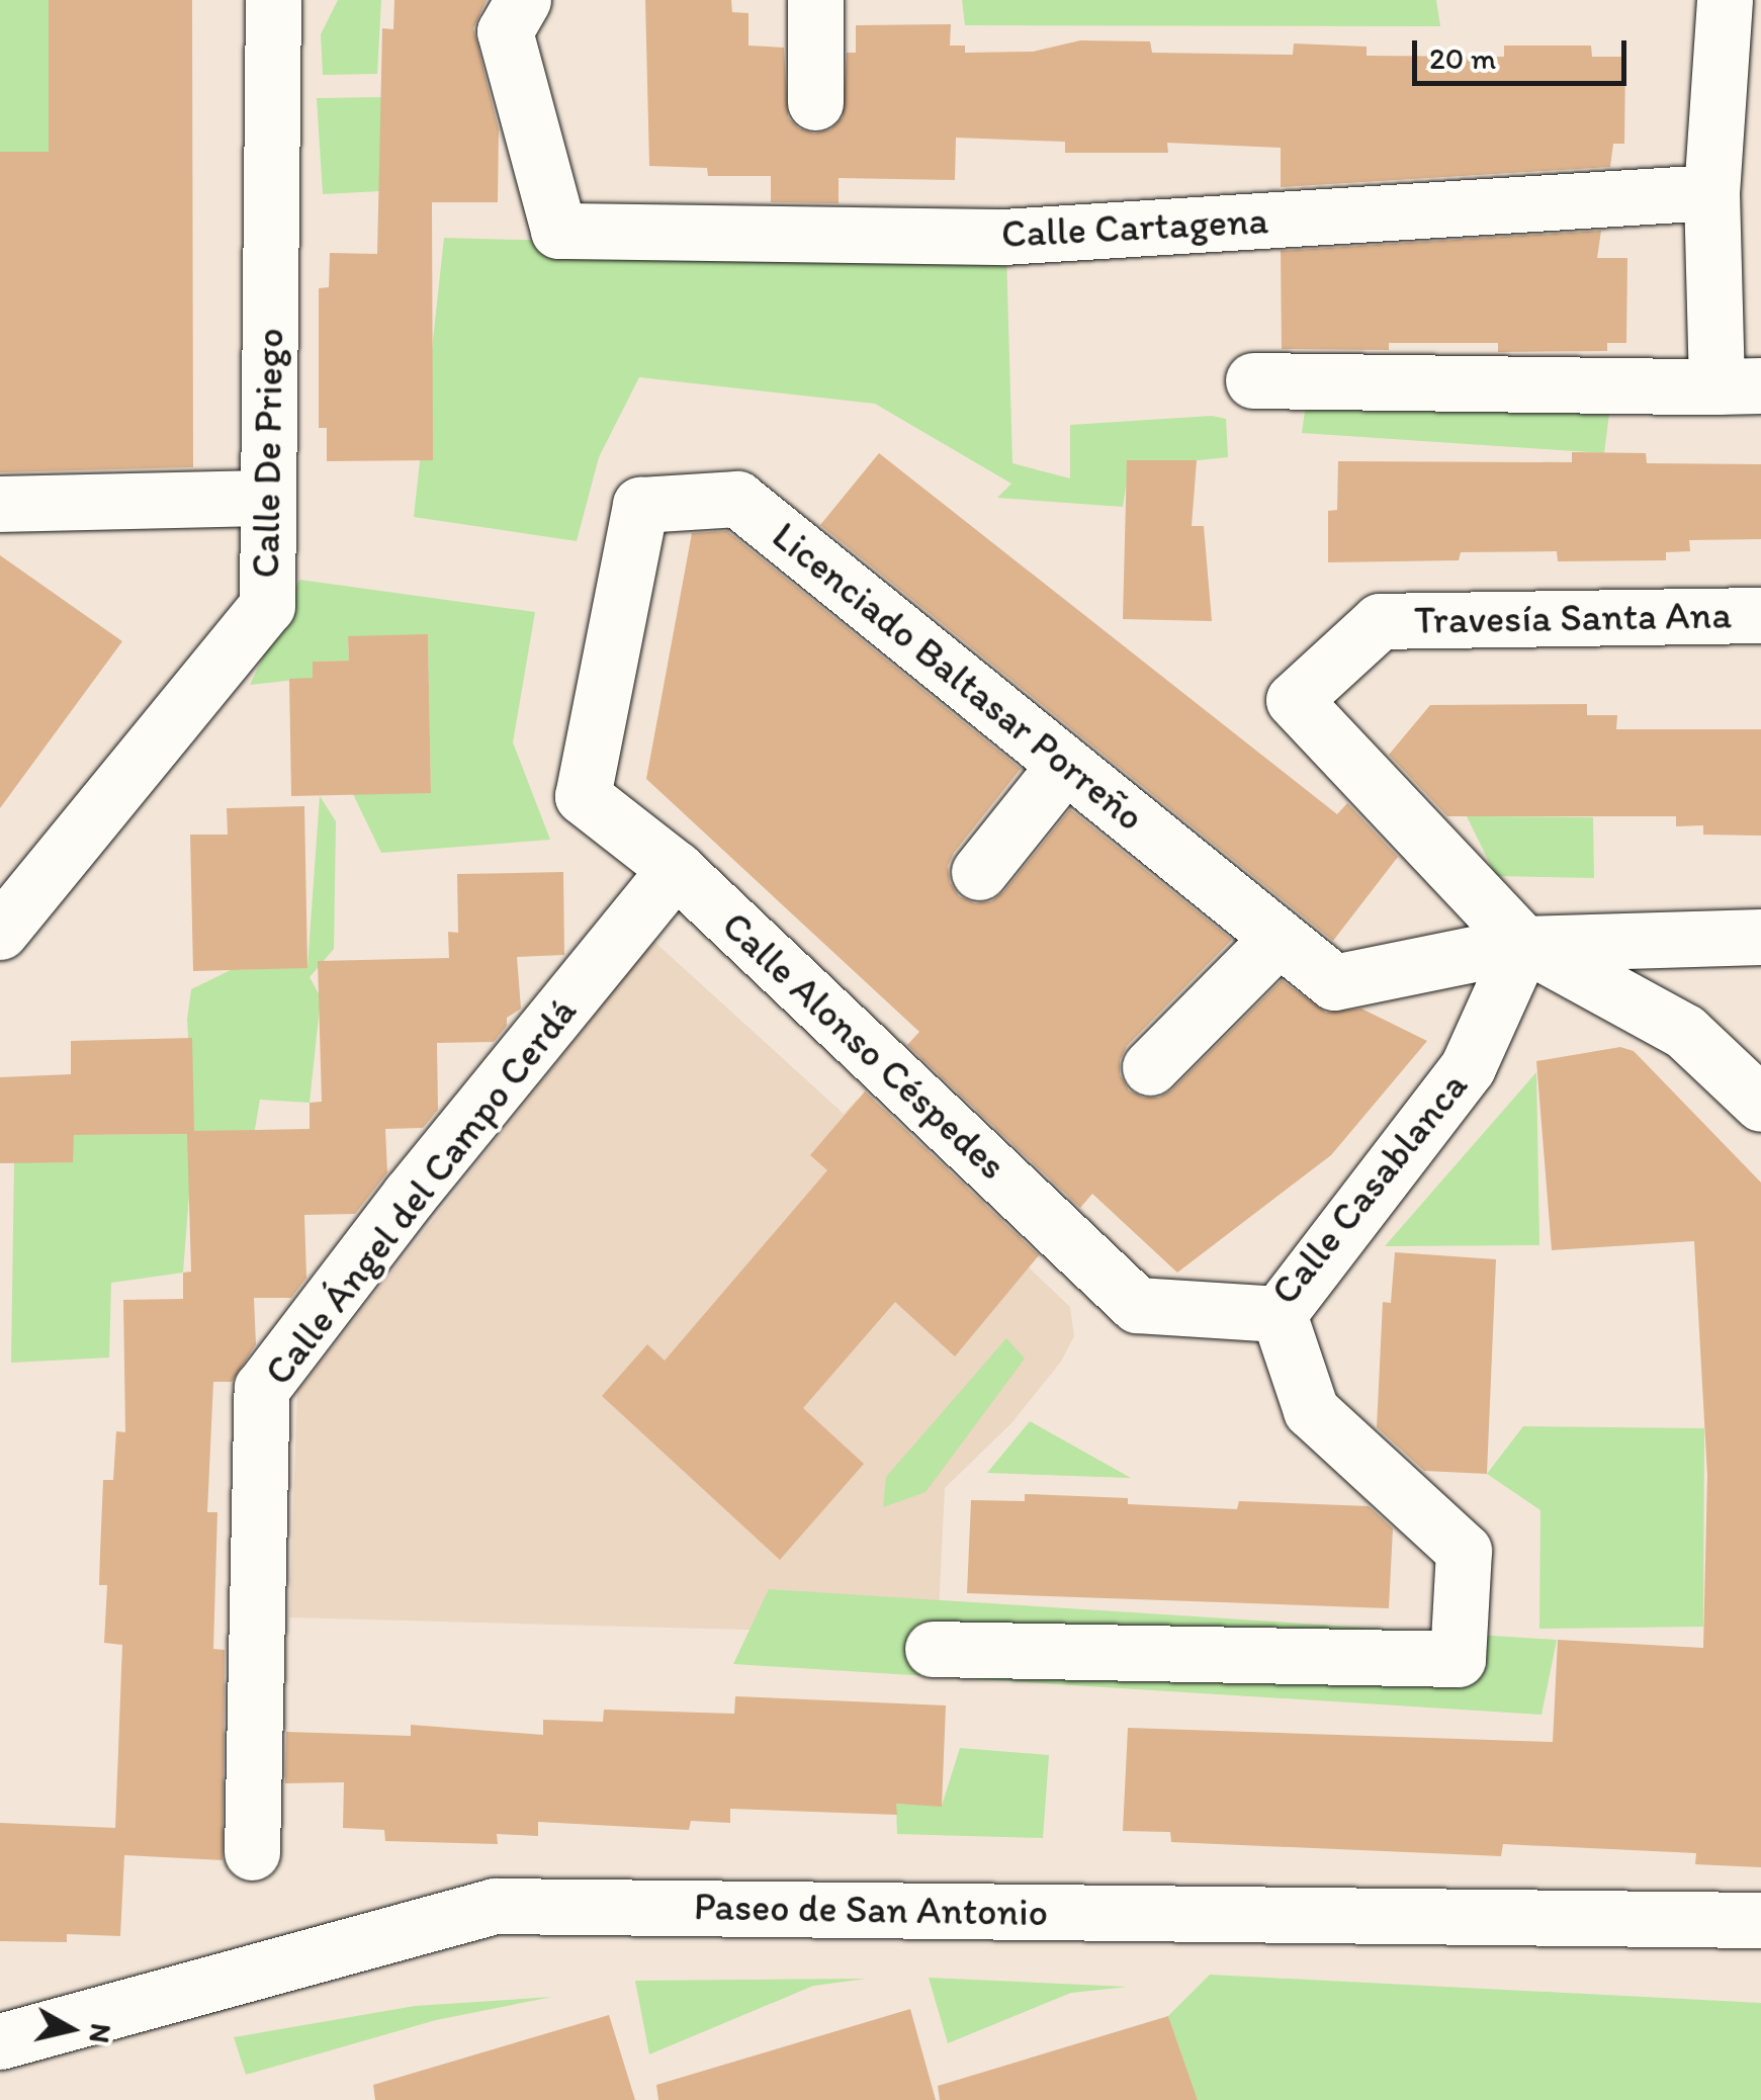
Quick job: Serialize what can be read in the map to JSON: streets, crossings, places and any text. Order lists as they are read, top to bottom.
{
  "streets": {
    "street": [
      "Calle Cartagena",
      "Calle De Priego",
      "Travesía Santa Ana",
      "Licenciado Baltasar Porreño",
      "Calle Alonso Céspedes",
      "Calle Casablanca",
      "Calle Ángel del Campo Cerdá",
      "Paseo de San Antonio"
    ]
  },
  "crossings": [
    ["Travesía Santa Ana", "Licenciado Baltasar Porreño"],
    ["Travesía Santa Ana", "Calle Casablanca"],
    ["Licenciado Baltasar Porreño", "Calle Alonso Céspedes"],
    ["Licenciado Baltasar Porreño", "Calle Casablanca"],
    ["Calle Alonso Céspedes", "Calle Casablanca"],
    ["Calle Alonso Céspedes", "Calle Ángel del Campo Cerdá"]
  ],
  "scale_bar": "20 m",
  "north": "right"
}
